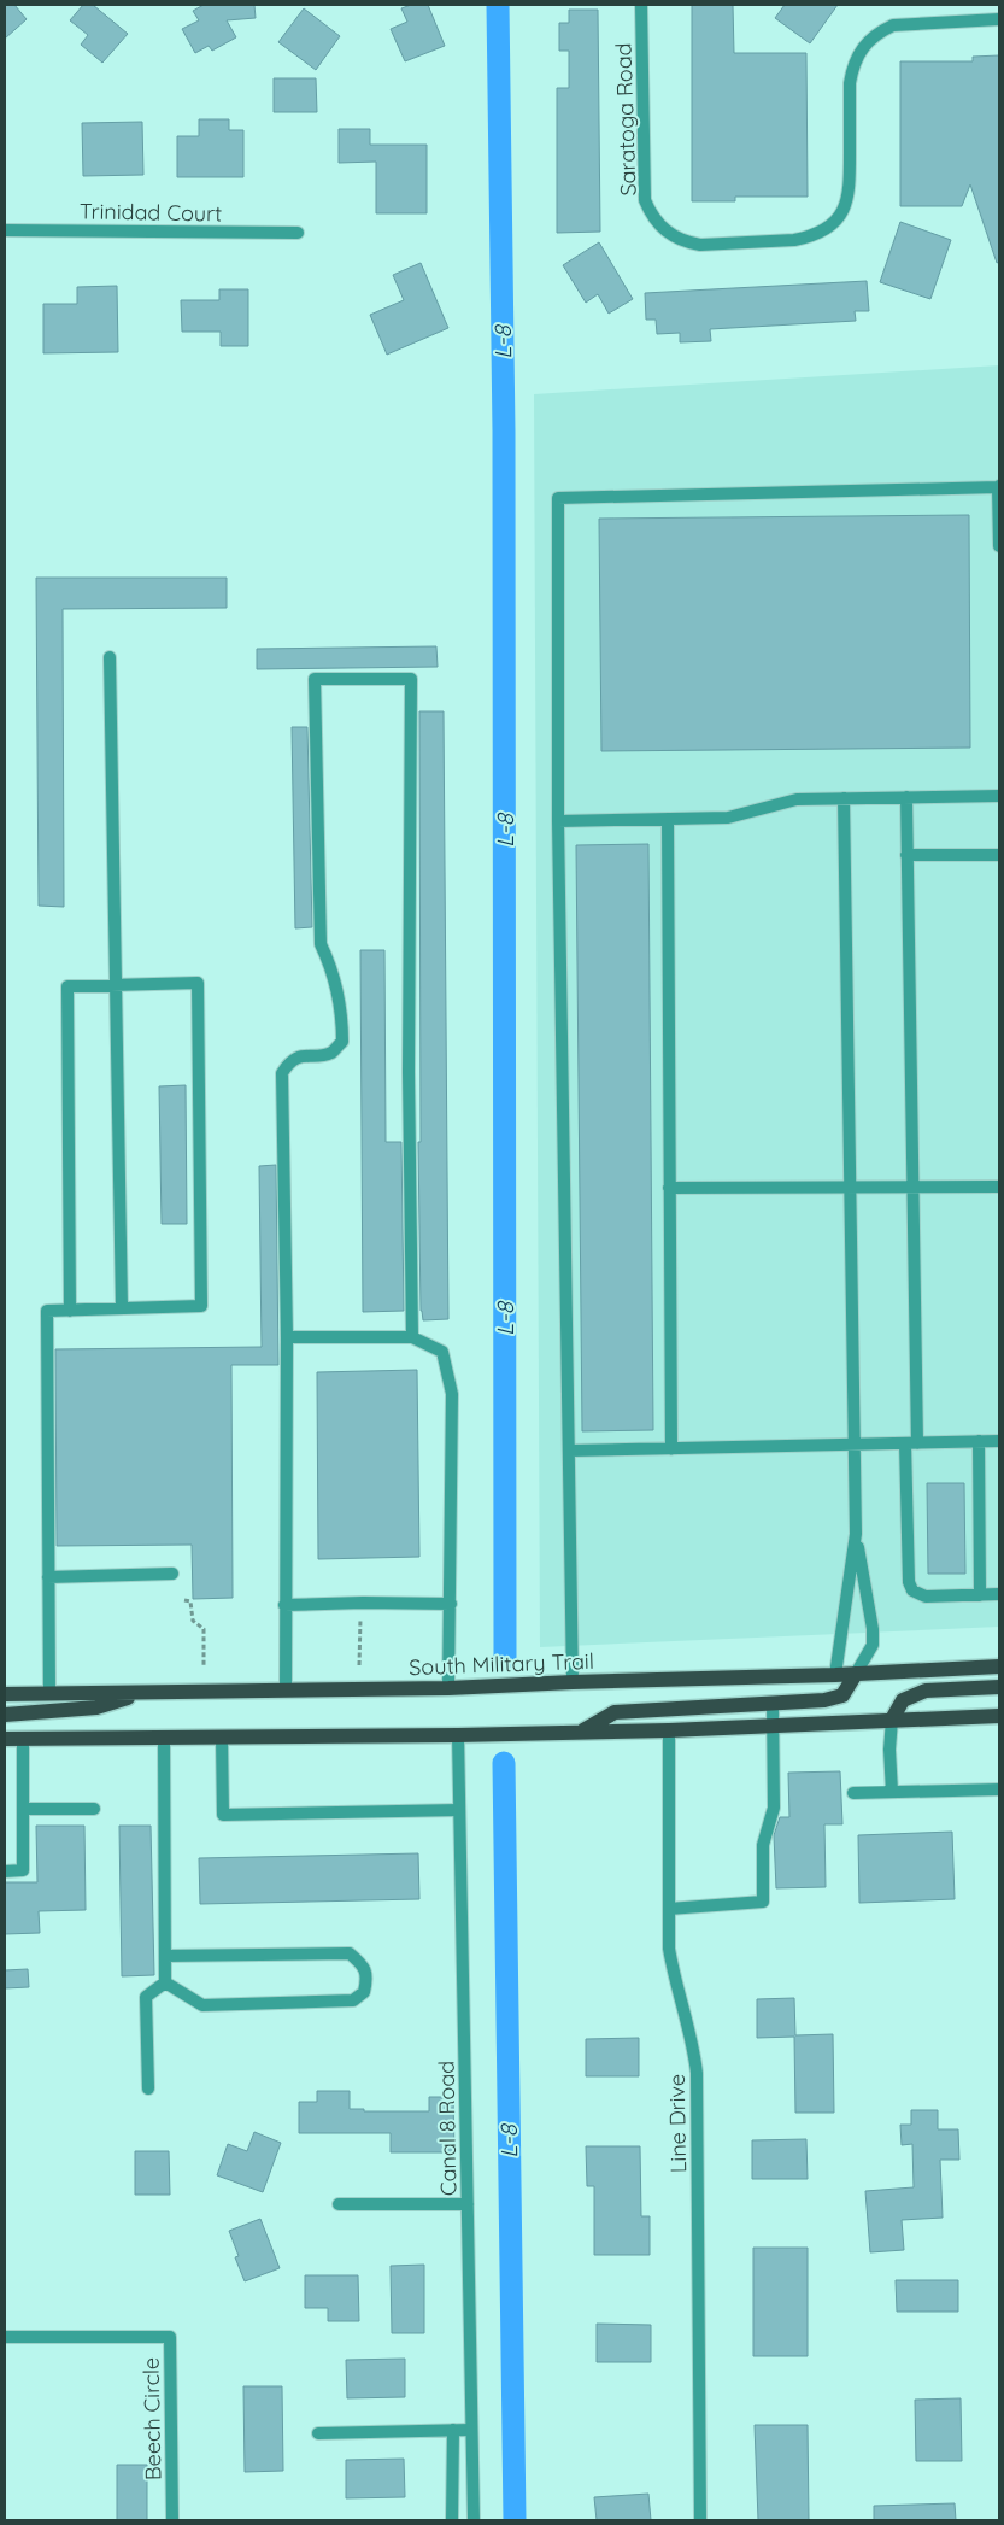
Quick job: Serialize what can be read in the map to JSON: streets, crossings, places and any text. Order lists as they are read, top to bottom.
{
  "streets": {
    "main road": ["South Military Trail"],
    "street": [
      "Saratoga Road",
      "Trinidad Court",
      "Line Drive",
      "Canal 8 Road",
      "Beech Circle"
    ]
  },
  "water": ["L-8"]
}
